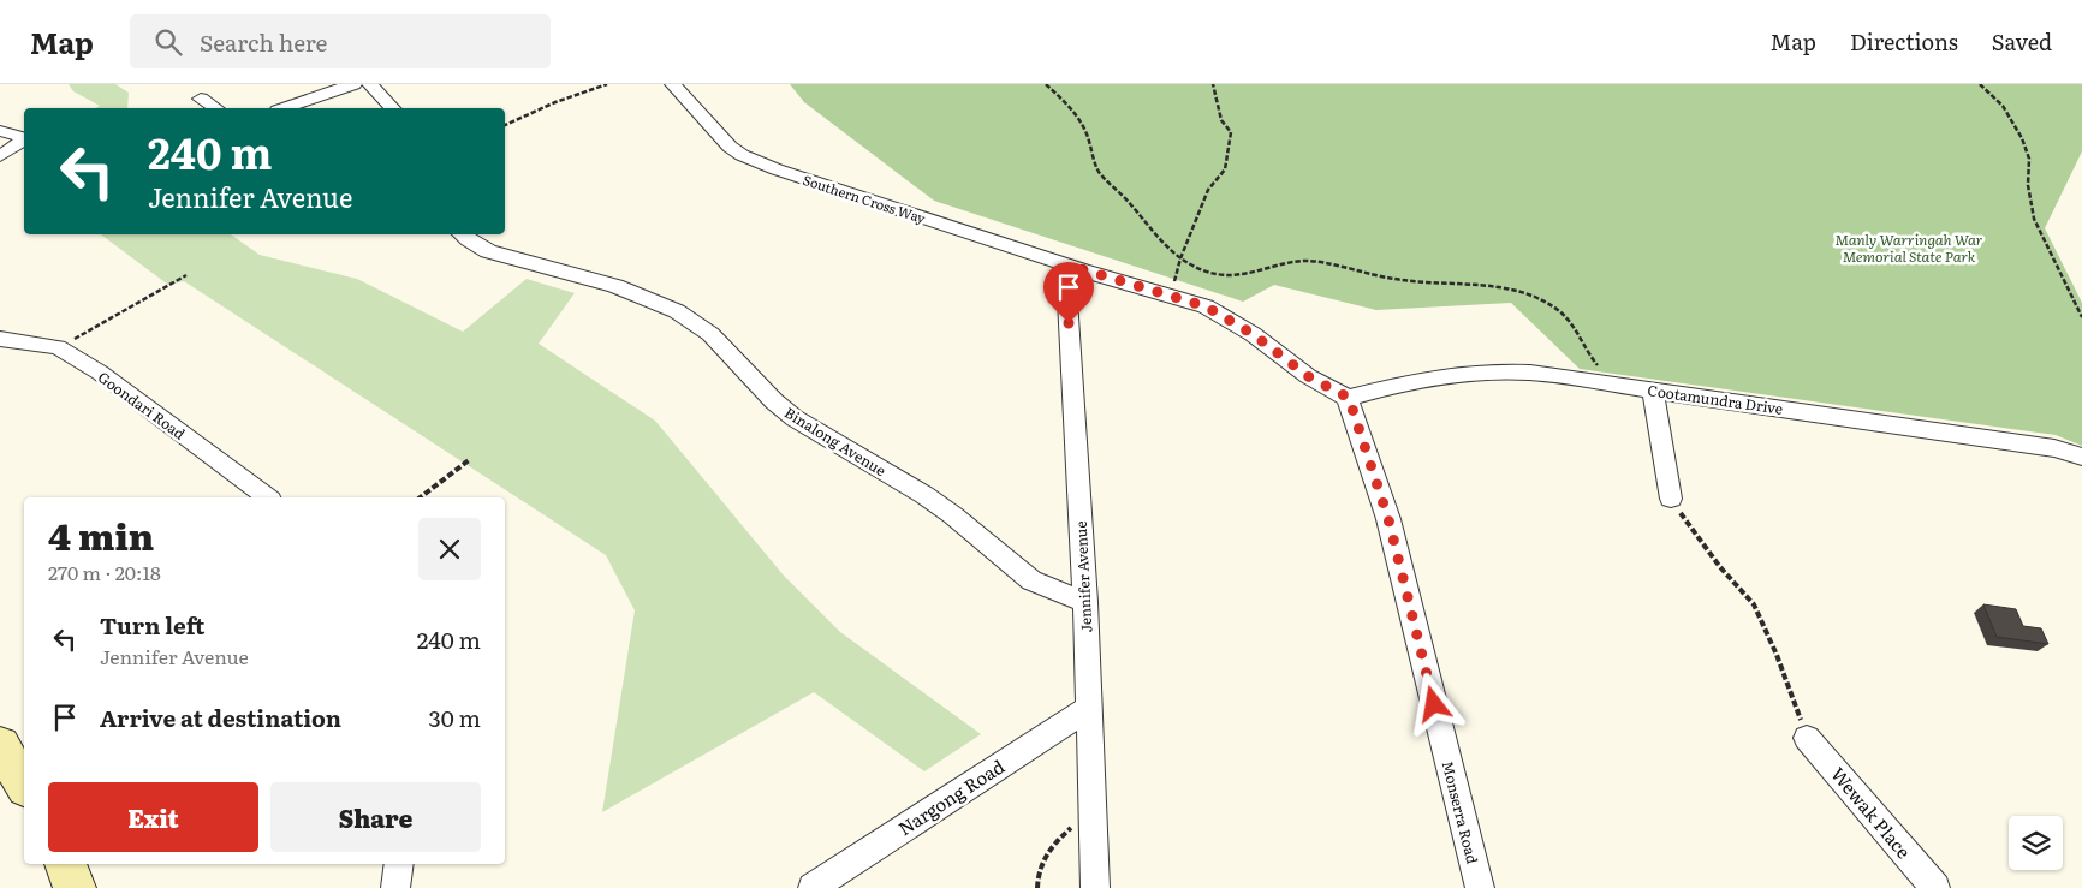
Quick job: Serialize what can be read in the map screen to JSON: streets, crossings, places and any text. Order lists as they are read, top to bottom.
{
  "streets": {
    "street": [
      "Southern Cross Way",
      "Cootamundra Drive",
      "Goondari Road",
      "Binalong Avenue",
      "Jennifer Avenue",
      "Nargong Road",
      "Monserra Road",
      "Wewak Place"
    ]
  },
  "crossings": [
    ["Southern Cross Way", "Jennifer Avenue"],
    ["Cootamundra Drive", "Monserra Road"],
    ["Binalong Avenue", "Jennifer Avenue"],
    ["Jennifer Avenue", "Nargong Road"]
  ],
  "parks": ["Manly Warringah War Memorial State Park"],
  "page": {
    "header": "Map",
    "search": "Search here",
    "nav": ["Map", "Directions", "Saved"],
    "turn": ["240 m", "Jennifer Avenue"],
    "heading": ["4 min", "270 m · 20:18"],
    "list": [
      {
        "name": "Turn left",
        "note": "Jennifer Avenue",
        "value": "240 m"
      },
      {
        "name": "Arrive at destination",
        "value": "30 m"
      }
    ],
    "buttons": ["Exit", "Share"]
  }
}
